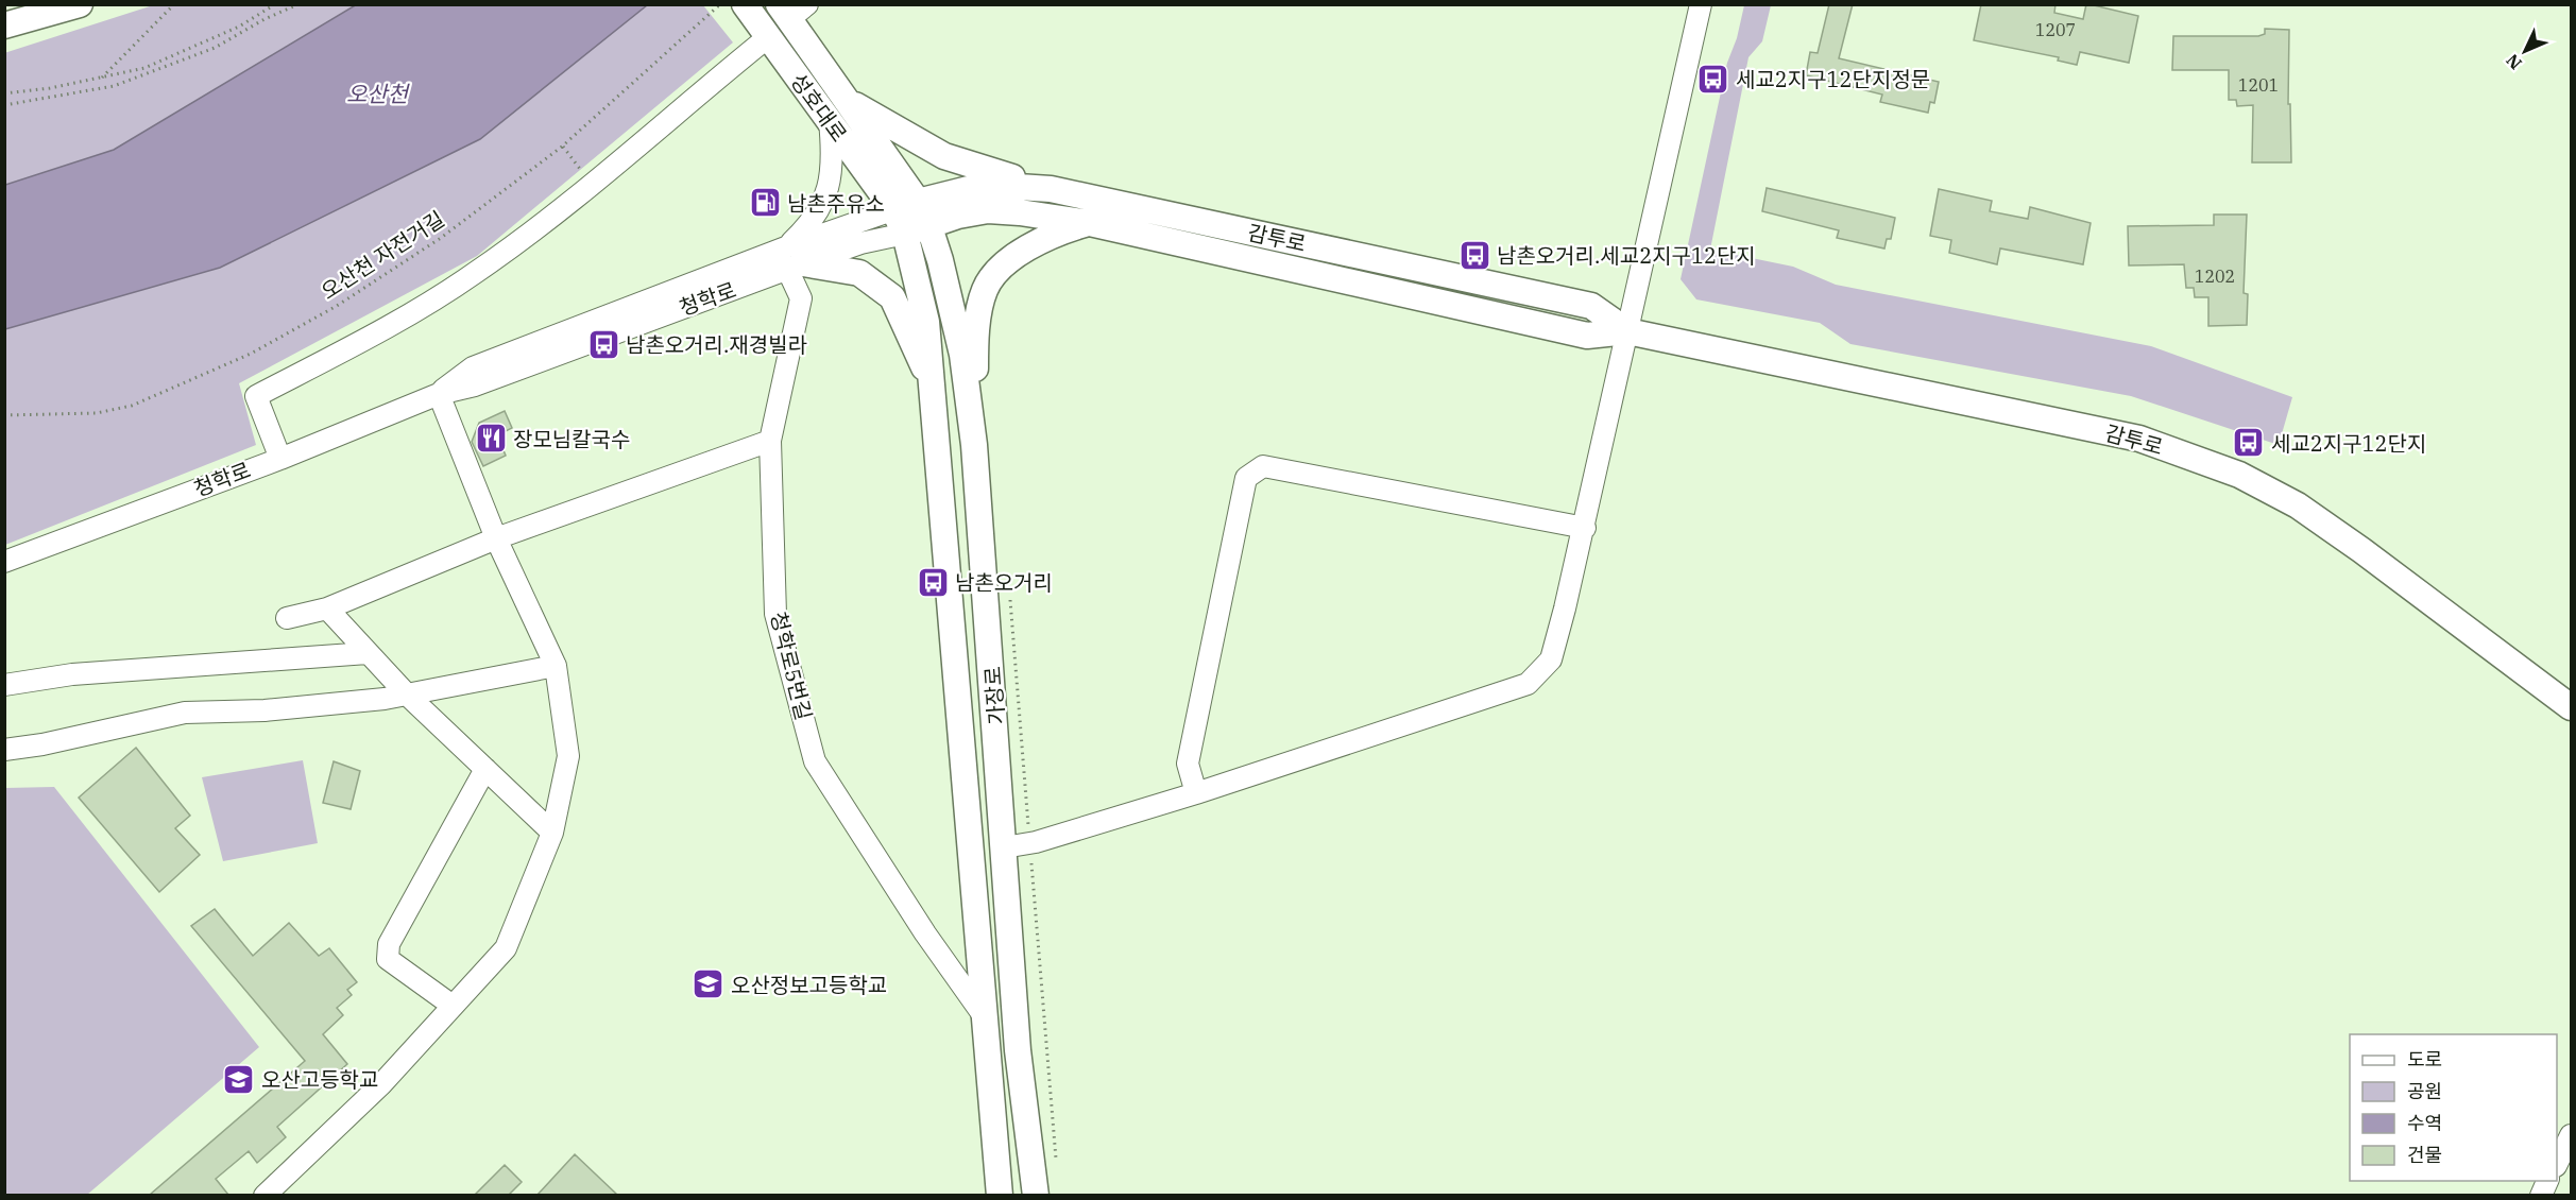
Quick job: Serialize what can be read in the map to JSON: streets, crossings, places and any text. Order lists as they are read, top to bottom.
{
  "streets": {
    "main road": ["성호대로", "감투로", "가장로"],
    "street": ["청학로", "청학로5번길"],
    "path": ["오산천 자전거길"]
  },
  "crossings": [
    ["성호대로", "감투로"],
    ["성호대로", "청학로"],
    ["성호대로", "가장로"],
    ["감투로", "청학로"],
    ["감투로", "가장로"],
    ["청학로", "청학로5번길"],
    ["청학로", "가장로"],
    ["청학로5번길", "가장로"]
  ],
  "water": ["오산천"],
  "places": {
    "bus stop": [
      "세교2지구12단지정문",
      "남촌오거리.세교2지구12단지",
      "남촌오거리.재경빌라",
      "세교2지구12단지",
      "남촌오거리"
    ],
    "fuel station": ["남촌주유소"],
    "restaurant": ["장모님칼국수"],
    "school or university": ["오산정보고등학교", "오산고등학교"]
  },
  "house_numbers": ["1207", "1201", "1202"],
  "legend": [
    "도로",
    "공원",
    "수역",
    "건물"
  ],
  "north": "bottom left"
}
